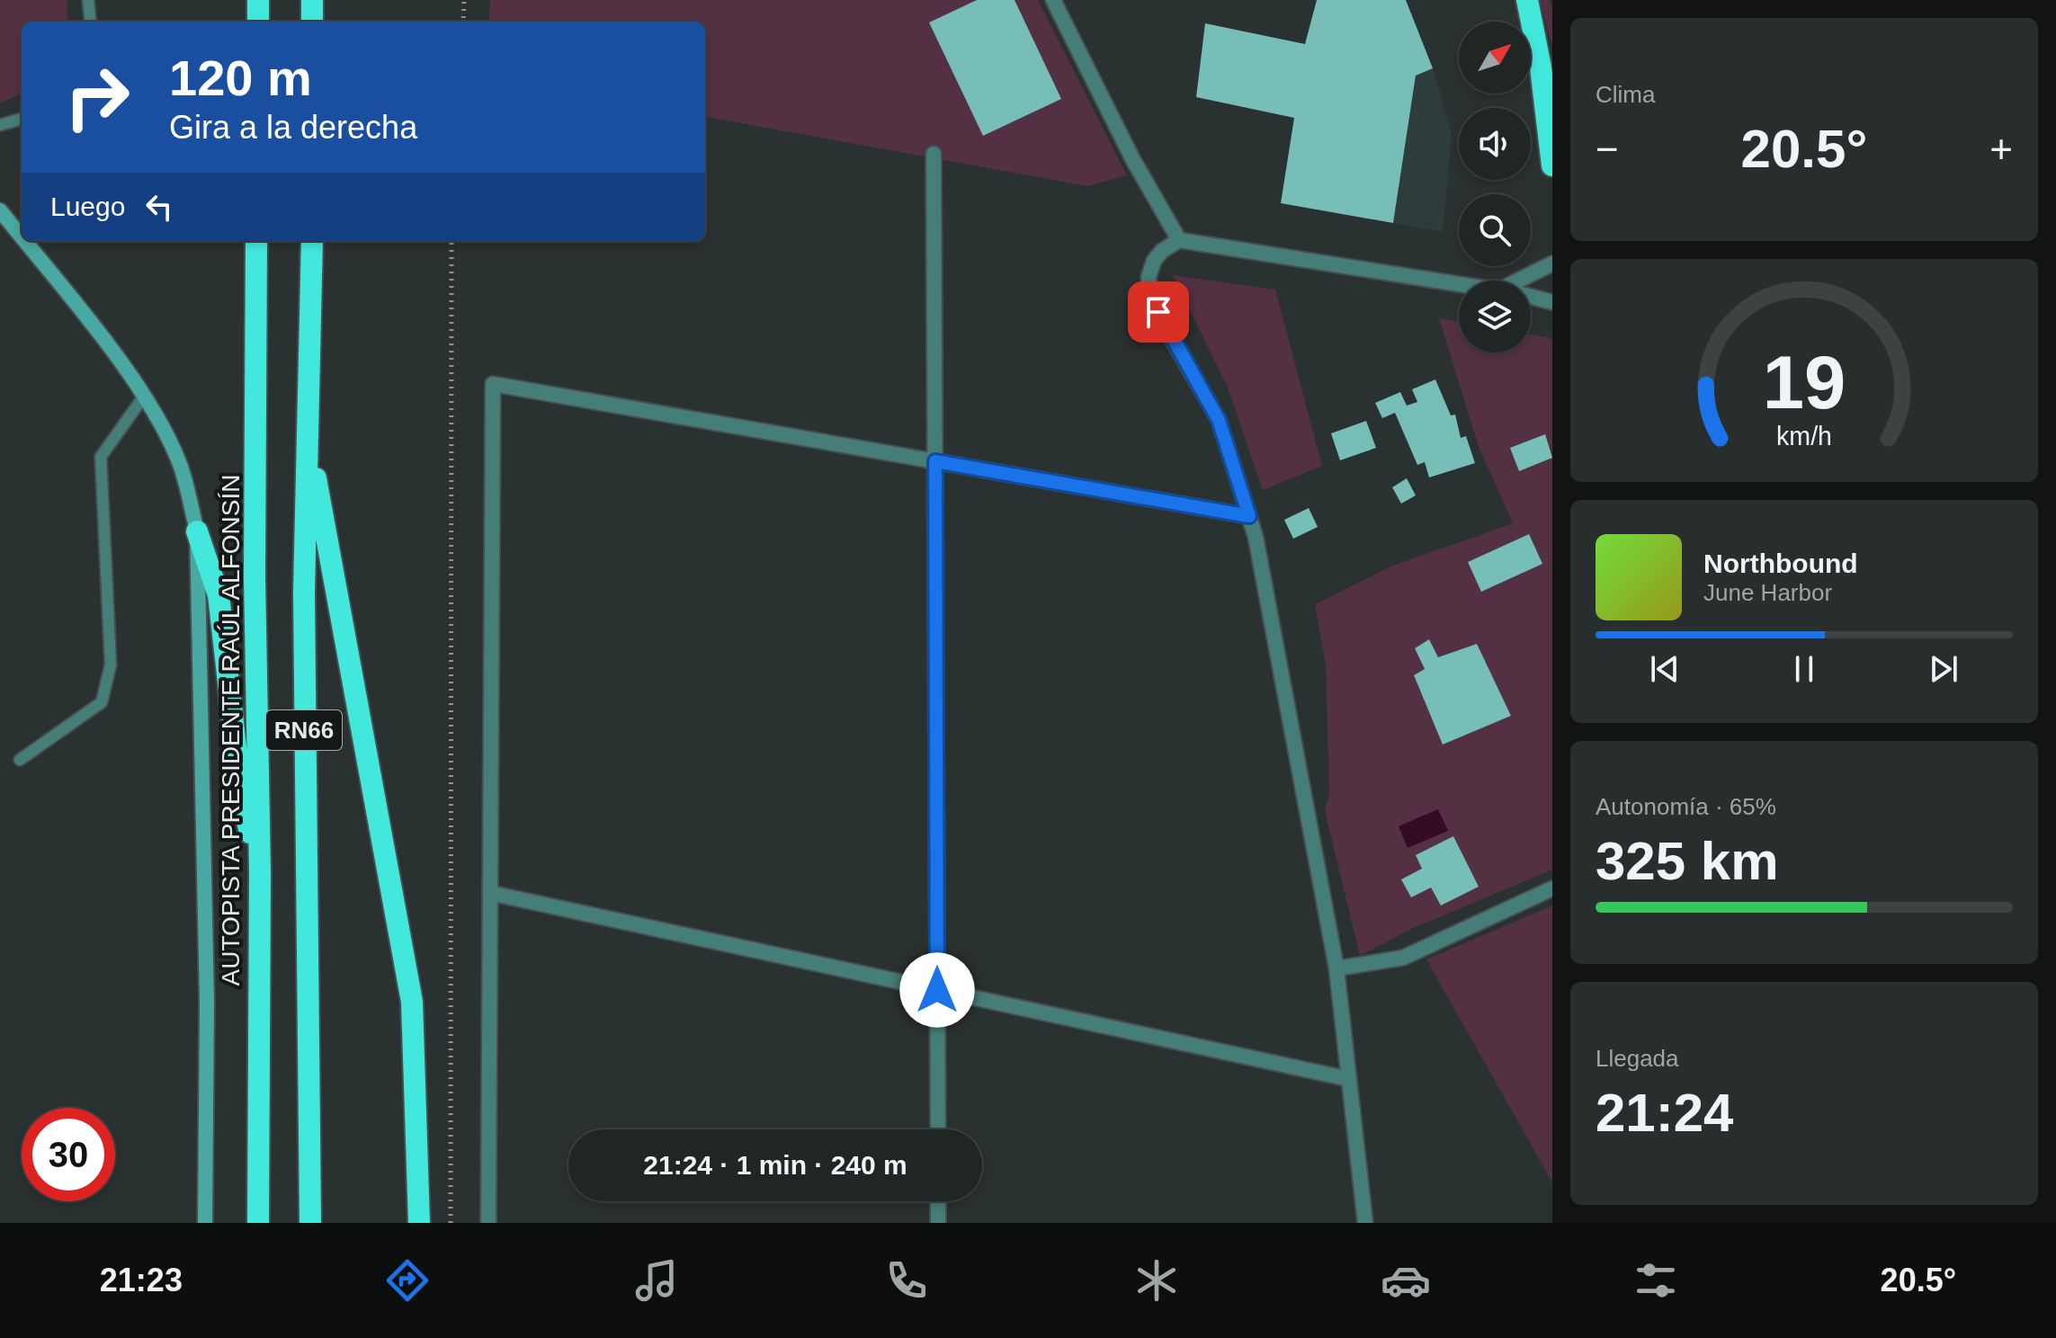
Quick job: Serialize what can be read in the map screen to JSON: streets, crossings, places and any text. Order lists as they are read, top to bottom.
{
  "streets": {
    "highway": ["AUTOPISTA PRESIDENTE RAÚL ALFONSÍN", "RN66"]
  },
  "north": "top right",
  "page": {
    "tile": [
      "Clima",
      ["Autonomía · 65%", "325 km"],
      ["Llegada", "21:24"]
    ],
    "turn": ["120 m", "Gira a la derecha"],
    "heat": ["−", "20.5°", "+"],
    "then": "Luego",
    "song": ["Northbound", "June Harbor"],
    "limit": "30",
    "trip": "21:24 · 1 min · 240 m",
    "tabs": ["21:23", "20.5°"],
    "gauge": ["19", "km/h"]
  }
}
